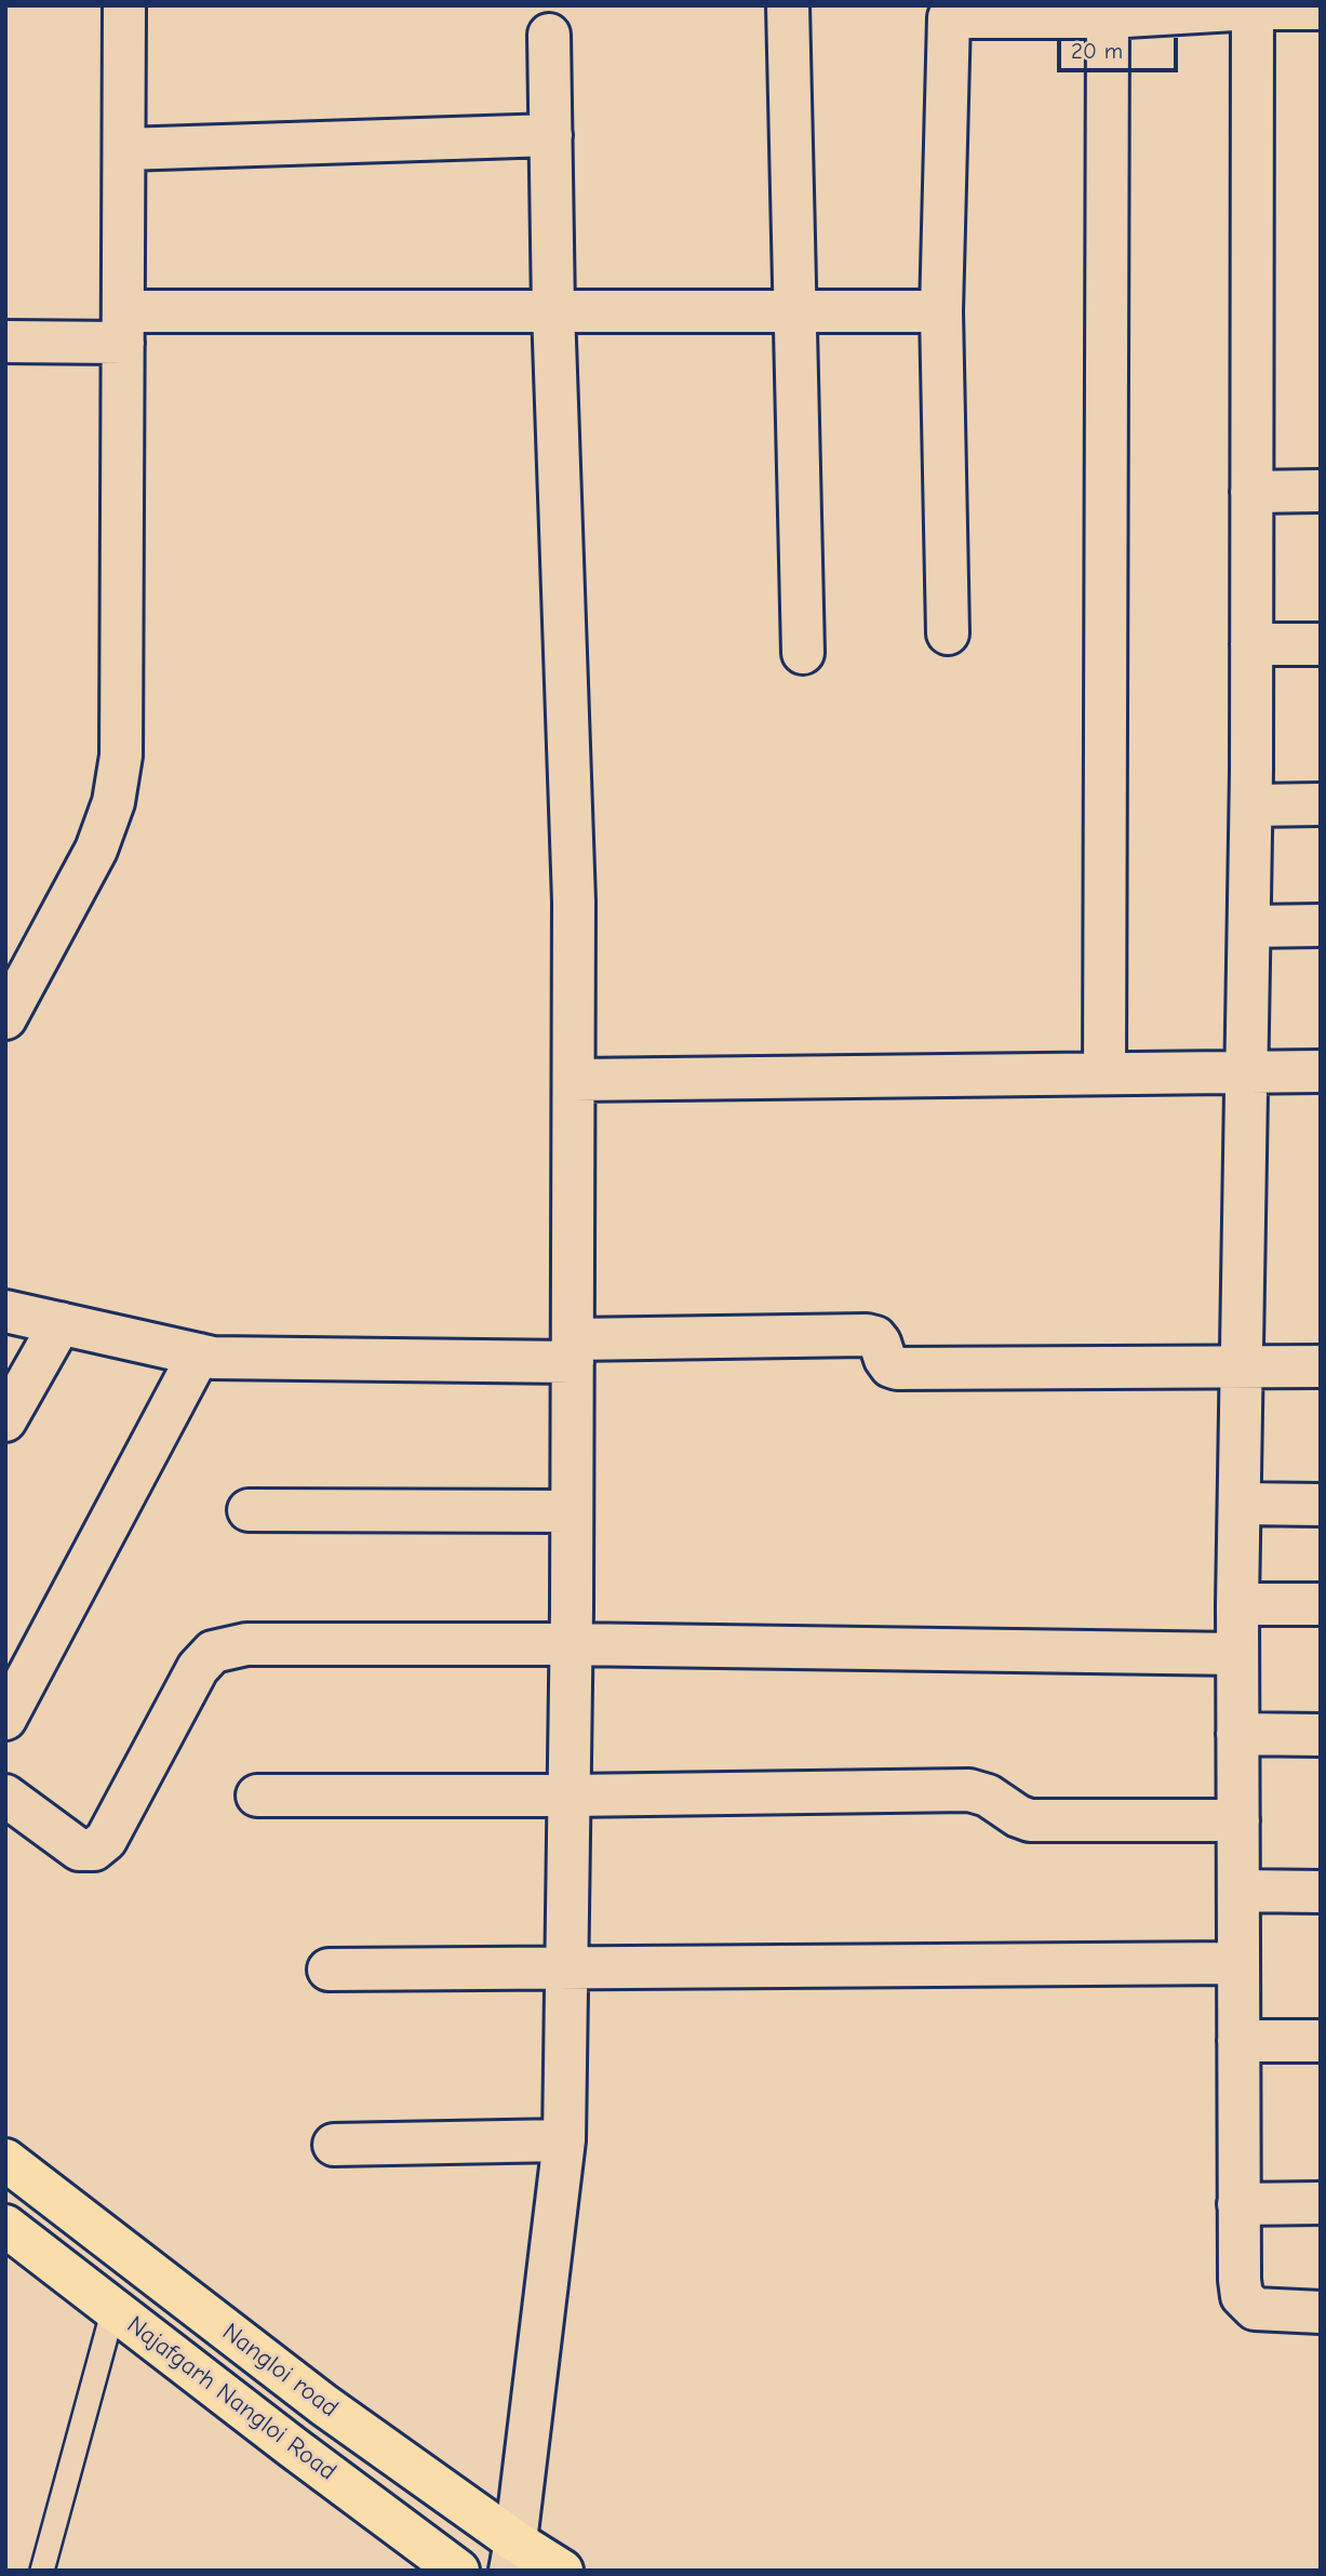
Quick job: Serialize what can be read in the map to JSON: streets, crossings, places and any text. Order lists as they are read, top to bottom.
{
  "streets": {
    "main road": ["Nangloi road", "Najafgarh Nangloi Road"]
  },
  "scale_bar": "20 m"
}
